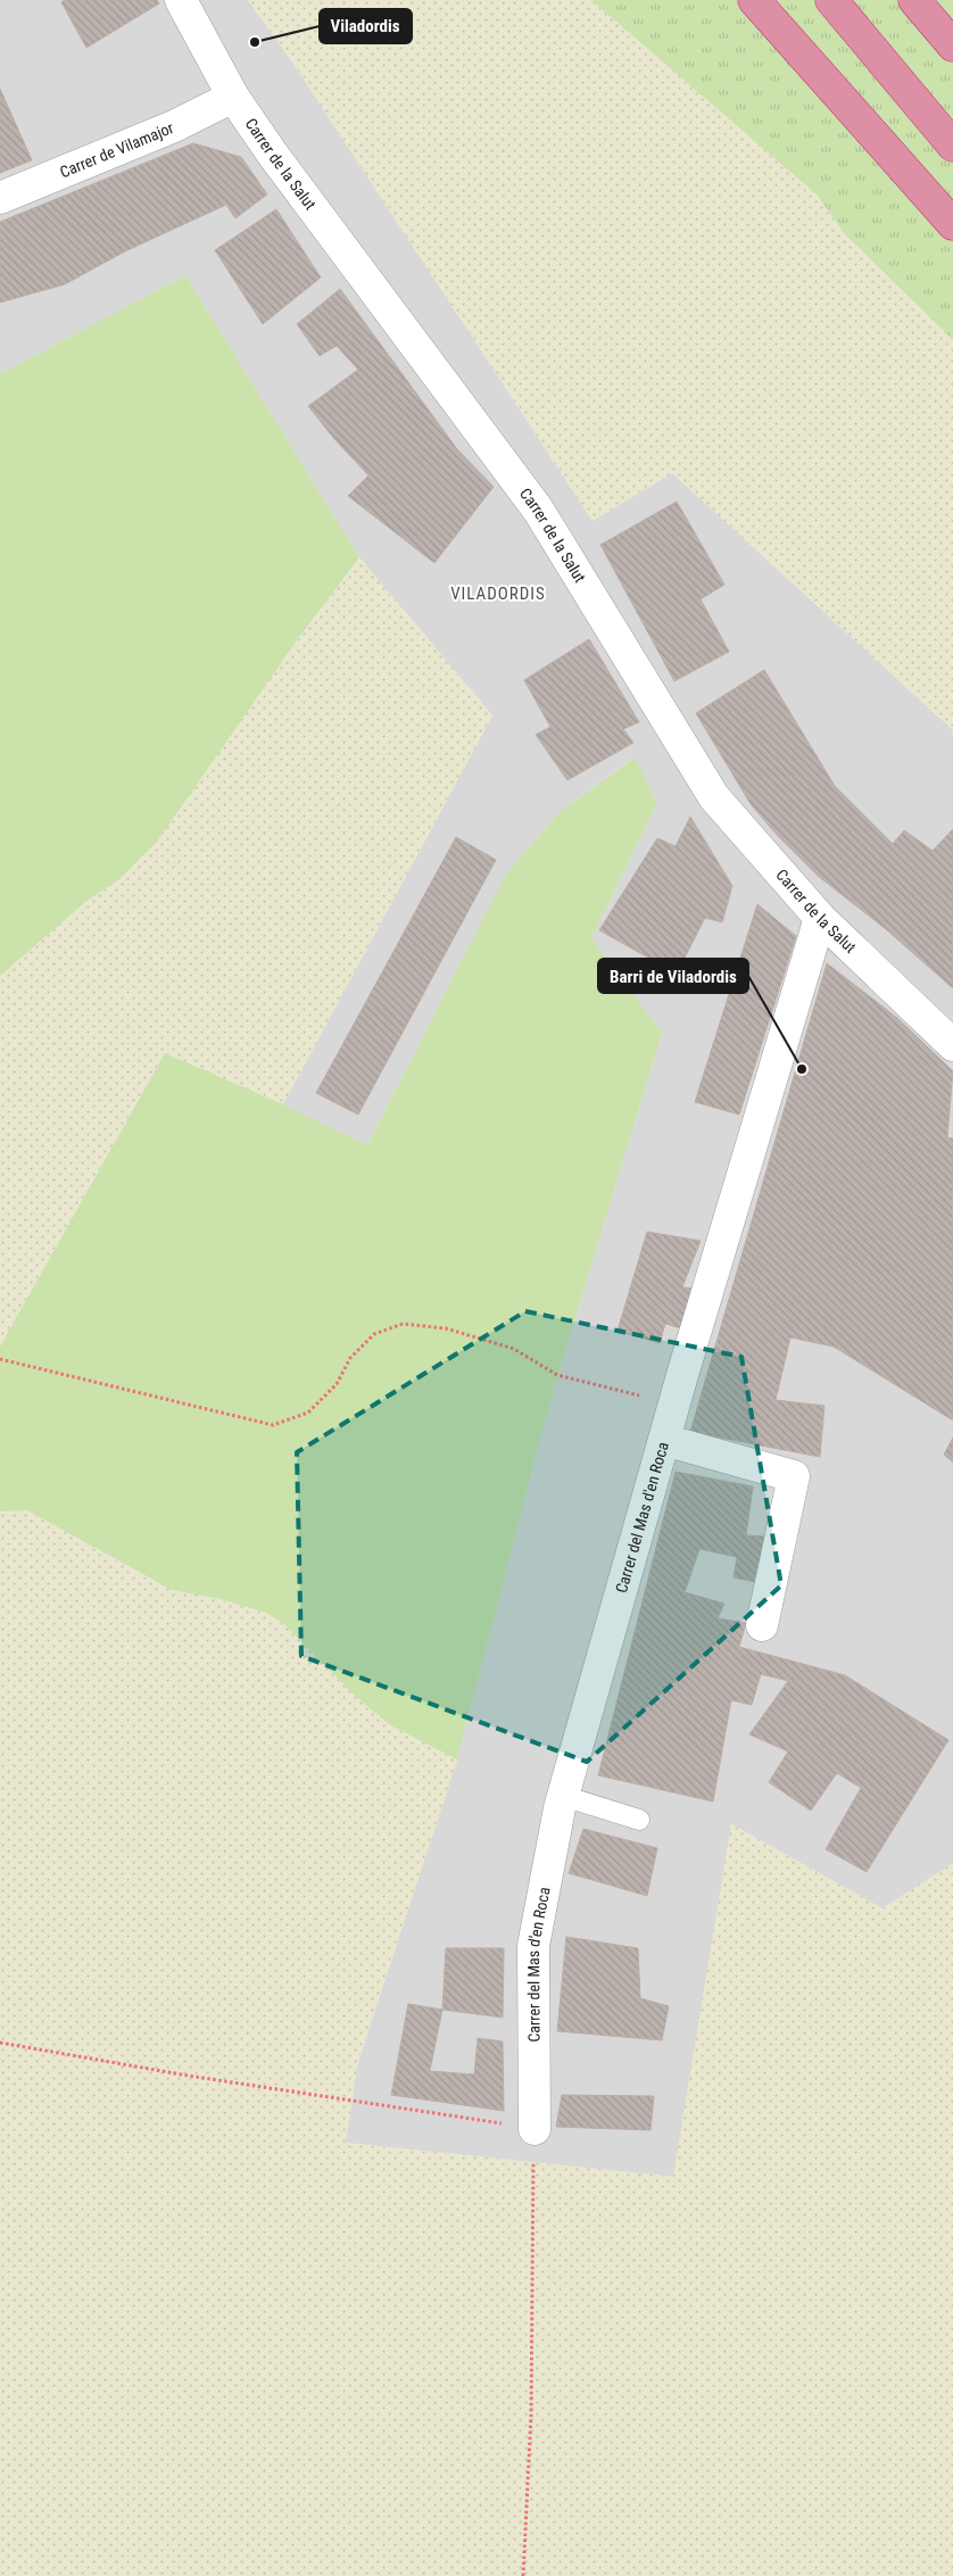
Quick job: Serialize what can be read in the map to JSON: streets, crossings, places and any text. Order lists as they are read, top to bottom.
{
  "streets": {
    "street": ["Carrer de Vilamajor", "Carrer de la Salut", "Carrer del Mas d'en Roca"]
  },
  "crossings": [
    ["Carrer de Vilamajor", "Carrer de la Salut"],
    ["Carrer de la Salut", "Carrer del Mas d'en Roca"]
  ],
  "districts": ["VILADORDIS"],
  "places": ["Viladordis", "Barri de Viladordis"]
}
